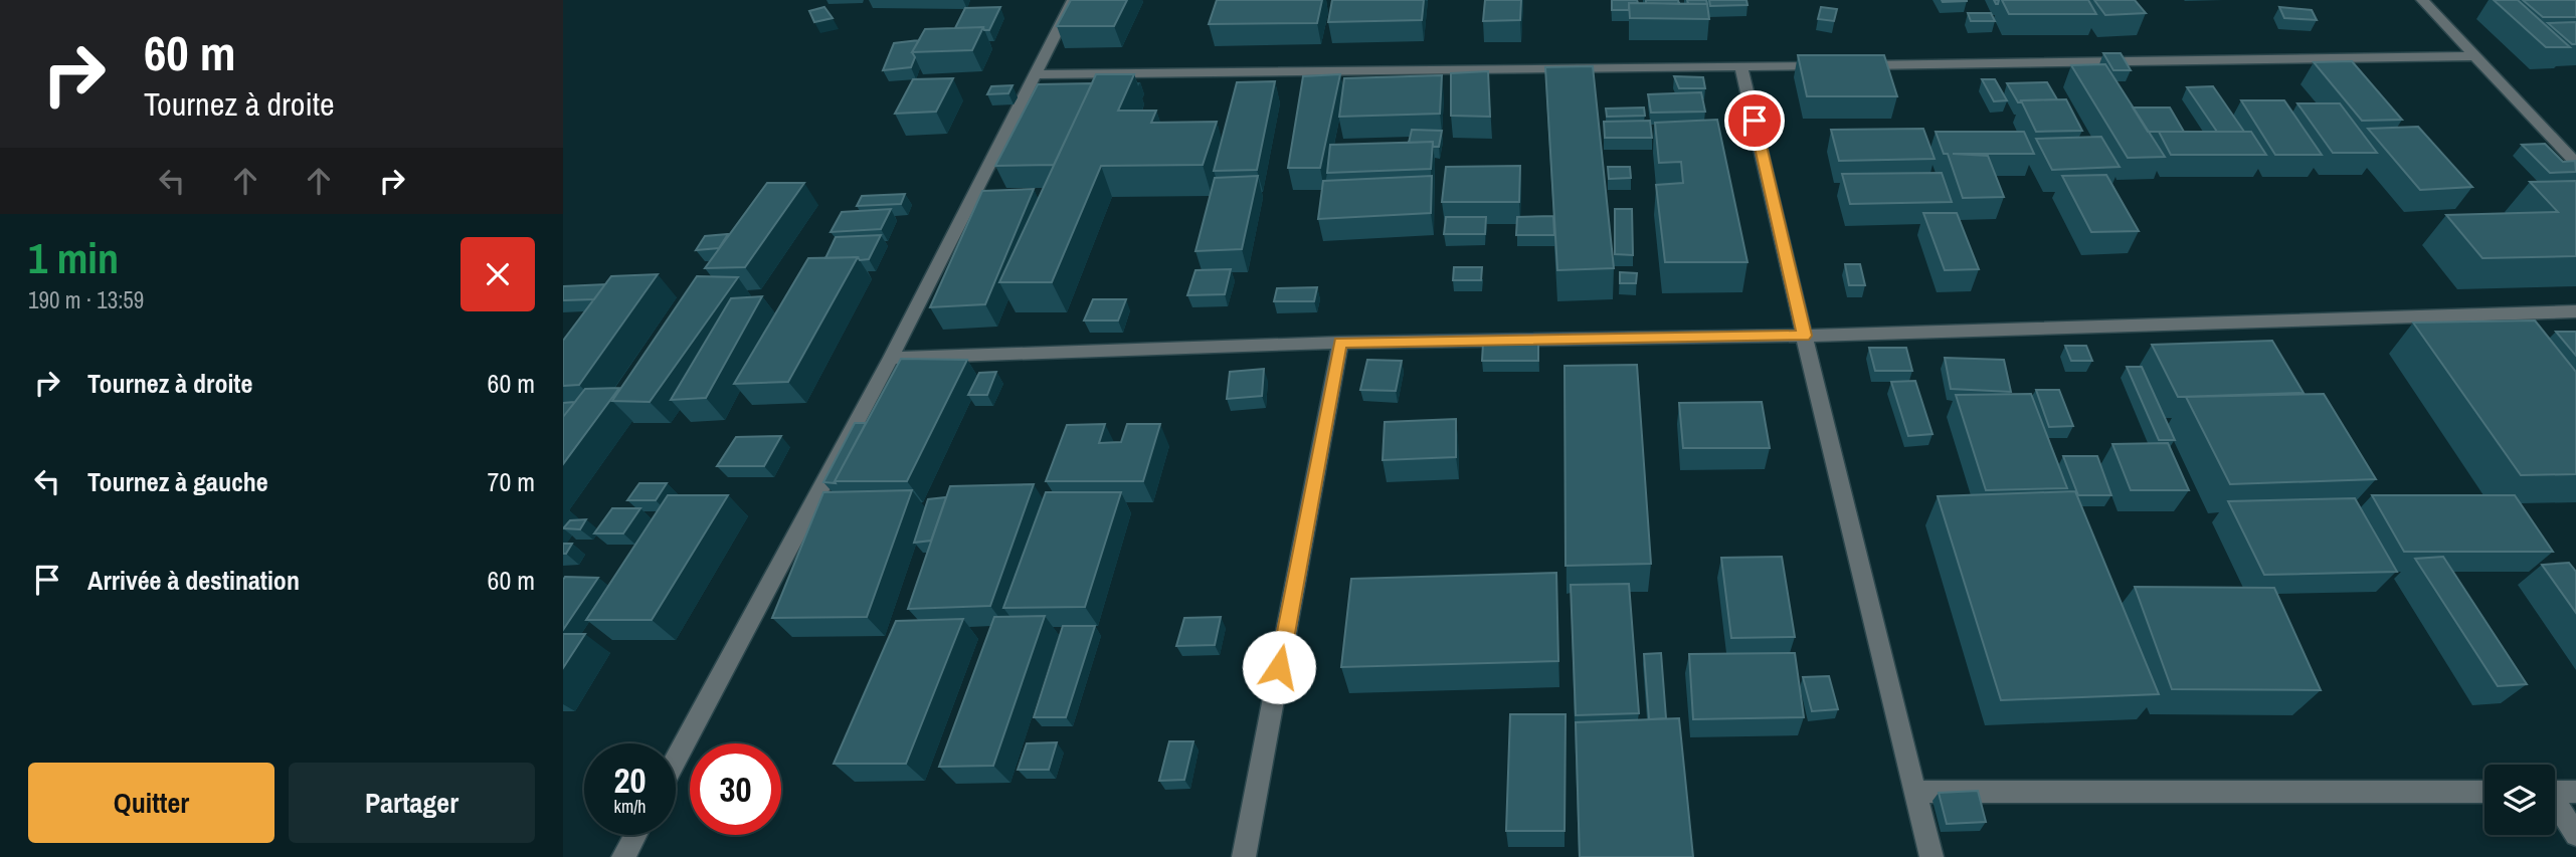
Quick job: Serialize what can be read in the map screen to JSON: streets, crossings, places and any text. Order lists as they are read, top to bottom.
{
  "page": {
    "turn": ["60 m", "Tournez à droite"],
    "heading": ["1 min", "190 m · 13:59"],
    "list": [
      {
        "name": "Tournez à droite",
        "value": "60 m"
      },
      {
        "name": "Tournez à gauche",
        "value": "70 m"
      },
      {
        "name": "Arrivée à destination",
        "value": "60 m"
      }
    ],
    "speed": "20 km/h",
    "limit": "30",
    "buttons": ["Quitter", "Partager"]
  }
}
